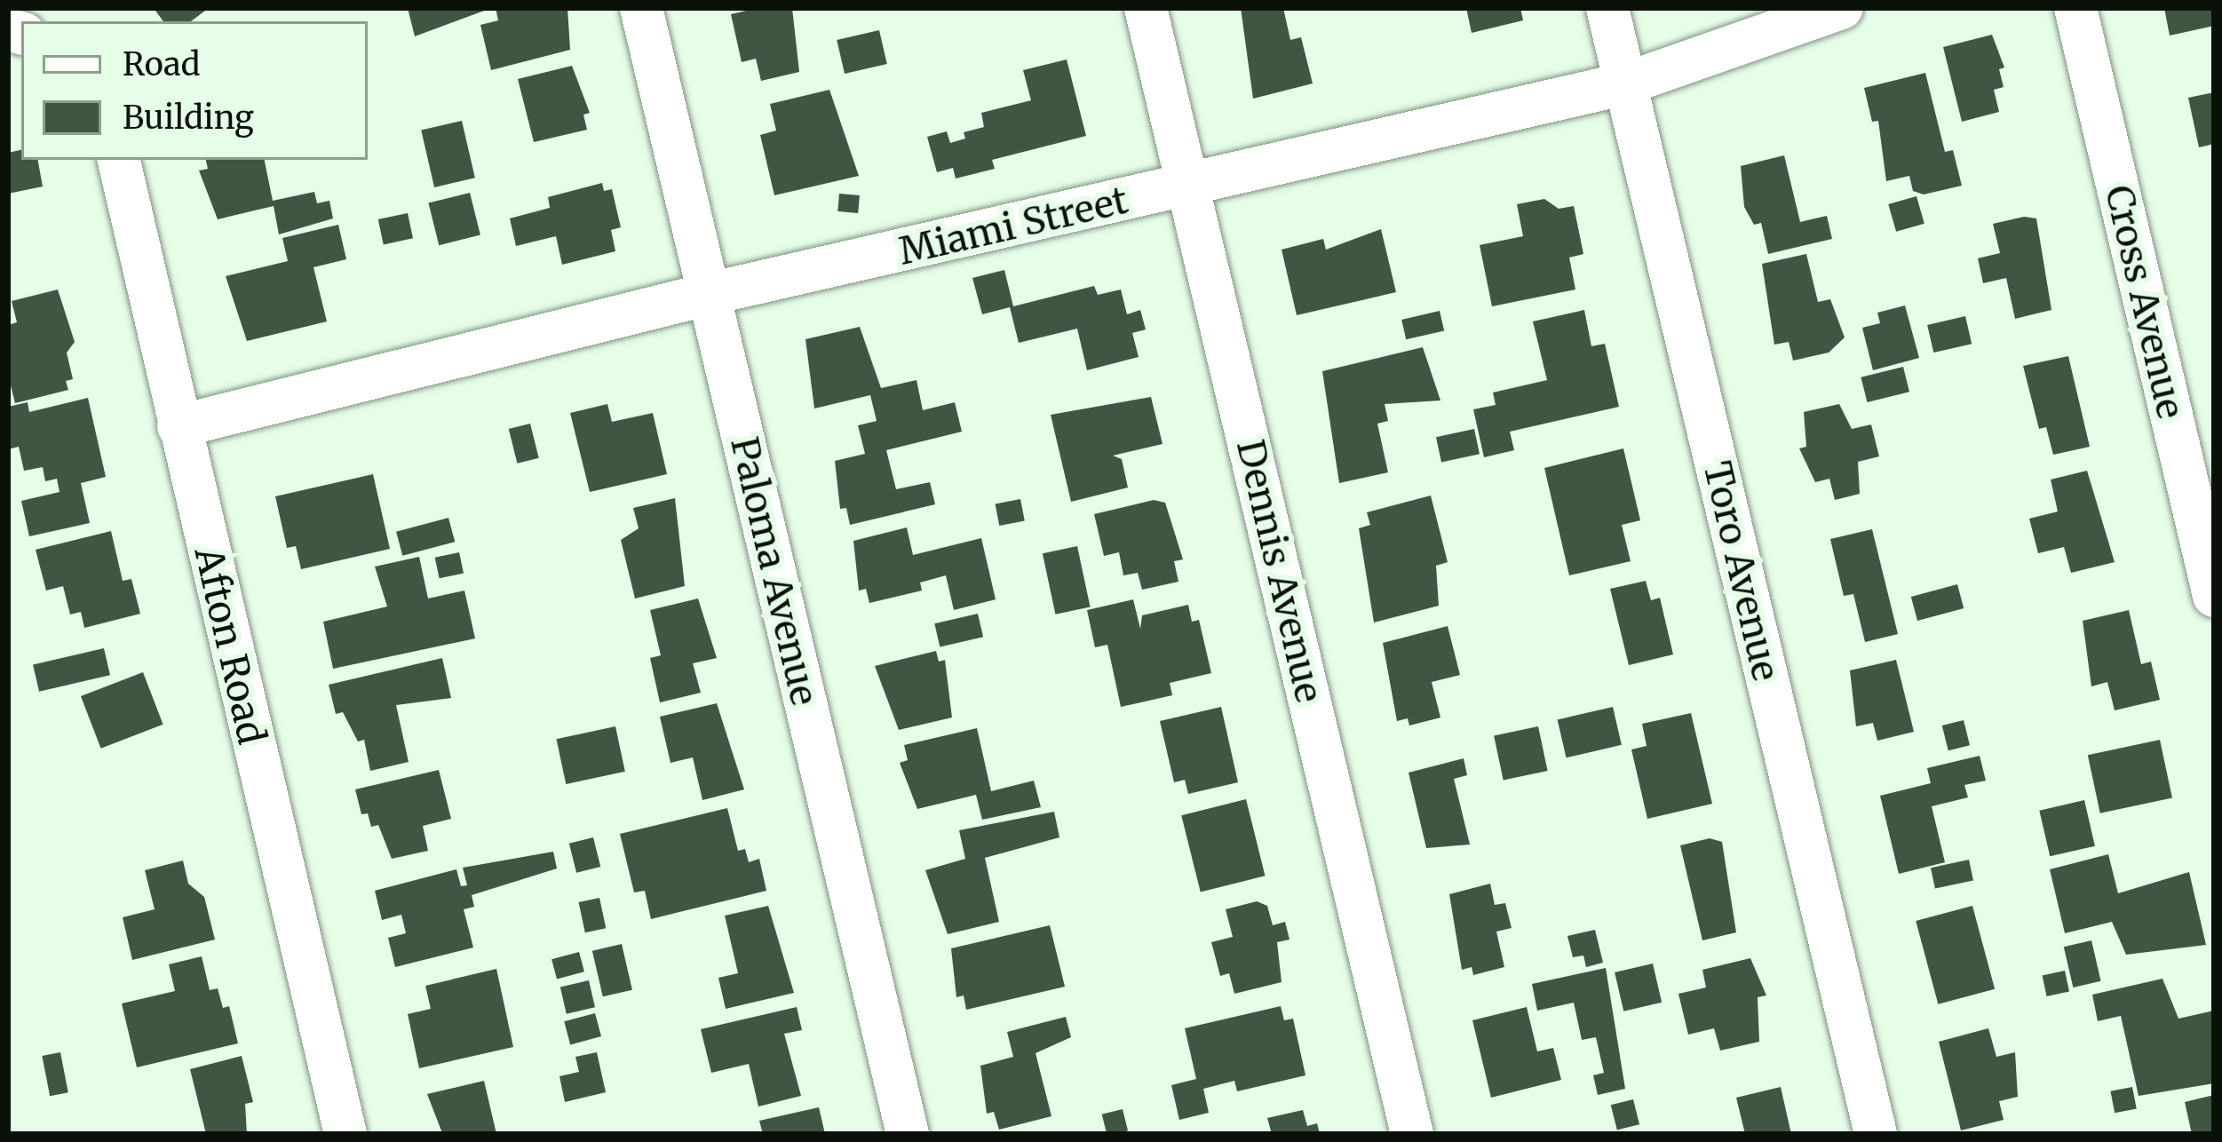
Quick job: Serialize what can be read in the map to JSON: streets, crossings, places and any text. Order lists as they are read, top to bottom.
{
  "streets": {
    "street": [
      "Miami Street",
      "Cross Avenue",
      "Paloma Avenue",
      "Dennis Avenue",
      "Toro Avenue",
      "Afton Road"
    ]
  },
  "crossings": [
    ["Miami Street", "Paloma Avenue"],
    ["Miami Street", "Dennis Avenue"],
    ["Miami Street", "Toro Avenue"],
    ["Miami Street", "Afton Road"]
  ],
  "legend": ["Road", "Building"]
}
